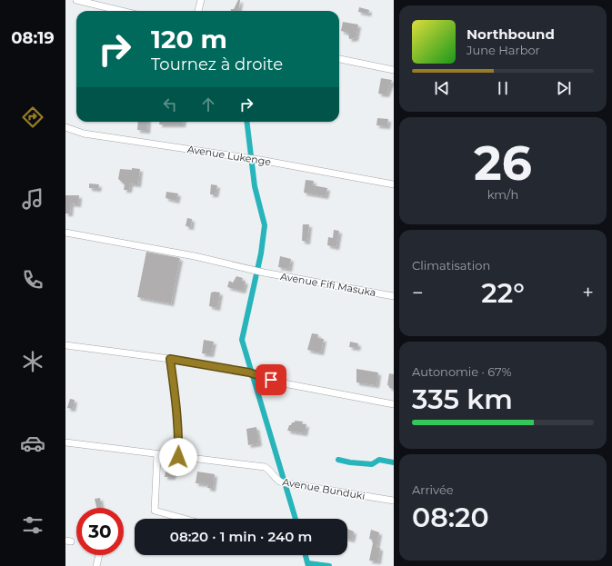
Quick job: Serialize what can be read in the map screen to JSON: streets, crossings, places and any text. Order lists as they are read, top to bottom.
{
  "streets": {
    "street": ["Avenue Lukenge", "Avenue Fifi Masuka", "Avenue Bunduki"]
  },
  "page": {
    "tabs": "08:19",
    "turn": ["120 m", "Tournez à droite"],
    "song": ["Northbound", "June Harbor"],
    "tile": [
      ["26", "km/h"],
      "Climatisation",
      ["Autonomie · 67%", "335 km"],
      ["Arrivée", "08:20"]
    ],
    "heat": ["−", "22°", "+"],
    "limit": "30",
    "trip": "08:20 · 1 min · 240 m"
  }
}
